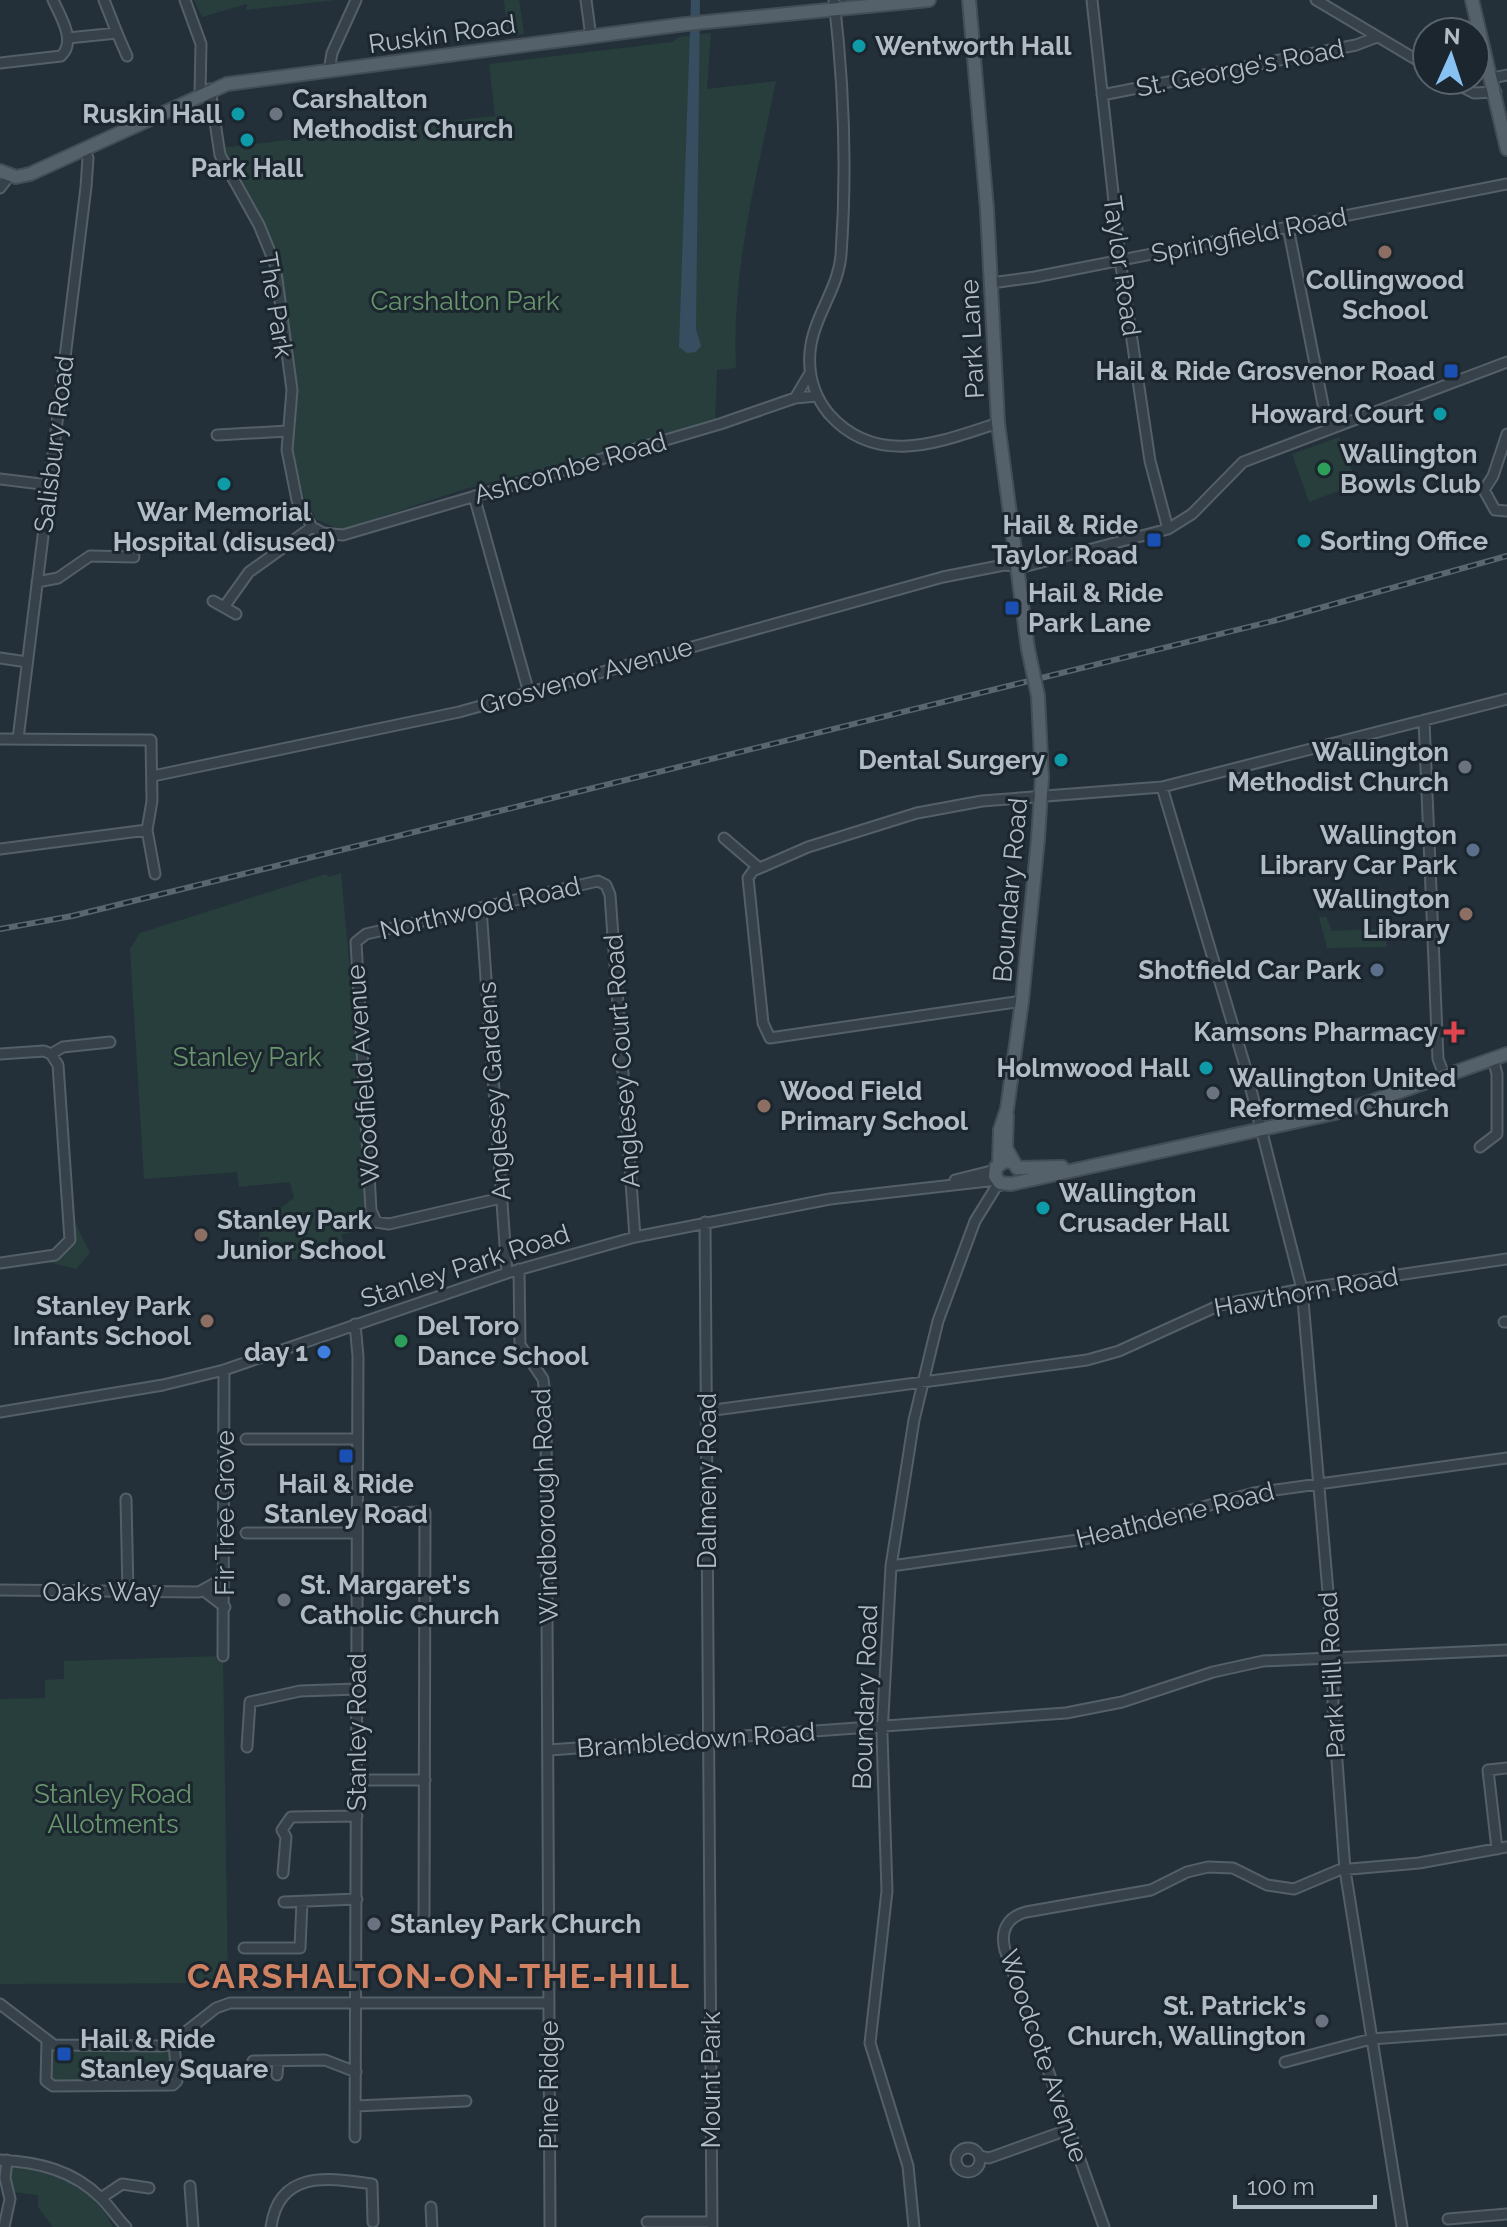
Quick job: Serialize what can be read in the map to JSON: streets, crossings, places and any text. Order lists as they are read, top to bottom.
{
  "streets": {
    "main road": [
      "Ruskin Road",
      "Park Lane",
      "Boundary Road",
      "Stanley Park Road"
    ],
    "street": [
      "St. George's Road",
      "Springfield Road",
      "Taylor Road",
      "The Park",
      "Salisbury Road",
      "Ashcombe Road",
      "Grosvenor Avenue",
      "Northwood Road",
      "Anglesey Court Road",
      "Woodfield Avenue",
      "Anglesey Gardens",
      "Hawthorn Road",
      "Dalmeny Road",
      "Windborough Road",
      "Fir Tree Grove",
      "Heathdene Road",
      "Oaks Way",
      "Park Hill Road",
      "Stanley Road",
      "Brambledown Road",
      "Woodcote Avenue",
      "Mount Park",
      "Pine Ridge"
    ]
  },
  "crossings": [
    ["Ruskin Road", "The Park"],
    ["Ruskin Road", "Salisbury Road"],
    ["St. George's Road", "Taylor Road"],
    ["Springfield Road", "Taylor Road"],
    ["Springfield Road", "Park Lane"],
    ["Taylor Road", "Grosvenor Avenue"],
    ["The Park", "Ashcombe Road"],
    ["Park Lane", "Grosvenor Avenue"],
    ["Park Lane", "Boundary Road"],
    ["Boundary Road", "Stanley Park Road"],
    ["Boundary Road", "Hawthorn Road"],
    ["Boundary Road", "Heathdene Road"],
    ["Boundary Road", "Brambledown Road"],
    ["Northwood Road", "Anglesey Court Road"],
    ["Northwood Road", "Woodfield Avenue"],
    ["Northwood Road", "Anglesey Gardens"],
    ["Anglesey Court Road", "Stanley Park Road"],
    ["Woodfield Avenue", "Anglesey Gardens"],
    ["Anglesey Gardens", "Stanley Park Road"],
    ["Stanley Park Road", "Dalmeny Road"],
    ["Stanley Park Road", "Windborough Road"],
    ["Stanley Park Road", "Fir Tree Grove"],
    ["Stanley Park Road", "Park Hill Road"],
    ["Stanley Park Road", "Stanley Road"],
    ["Hawthorn Road", "Dalmeny Road"],
    ["Hawthorn Road", "Park Hill Road"],
    ["Dalmeny Road", "Brambledown Road"],
    ["Dalmeny Road", "Mount Park"],
    ["Windborough Road", "Brambledown Road"],
    ["Windborough Road", "Pine Ridge"],
    ["Heathdene Road", "Park Hill Road"],
    ["Park Hill Road", "Brambledown Road"],
    ["Park Hill Road", "Woodcote Avenue"],
    ["Brambledown Road", "Mount Park"],
    ["Brambledown Road", "Pine Ridge"]
  ],
  "districts": ["CARSHALTON-ON-THE-HILL"],
  "parks": ["Carshalton Park", "Stanley Park", "Stanley Road Allotments"],
  "places": {
    "other": [
      "Wentworth Hall",
      "Ruskin Hall",
      "Carshalton Methodist Church",
      "Park Hall",
      "Collingwood School",
      "Howard Court",
      "Wallington Bowls Club",
      "War Memorial Hospital (disused)",
      "Sorting Office",
      "Dental Surgery",
      "Wallington Methodist Church",
      "Wallington Library Car Park",
      "Wallington Library",
      "Shotfield Car Park",
      "Holmwood Hall",
      "Wallington United Reformed Church",
      "Wood Field Primary School",
      "Wallington Crusader Hall",
      "Stanley Park Junior School",
      "Stanley Park Infants School",
      "Del Toro Dance School",
      "day 1",
      "St. Margaret's Catholic Church",
      "Stanley Park Church",
      "St. Patrick's Church, Wallington"
    ],
    "transit": [
      "Hail & Ride Grosvenor Road",
      "Hail & Ride Taylor Road",
      "Hail & Ride Park Lane",
      "Hail & Ride Stanley Road",
      "Hail & Ride Stanley Square"
    ],
    "health": ["Kamsons Pharmacy"]
  },
  "scale_bar": "100 m",
  "north": "top"
}
